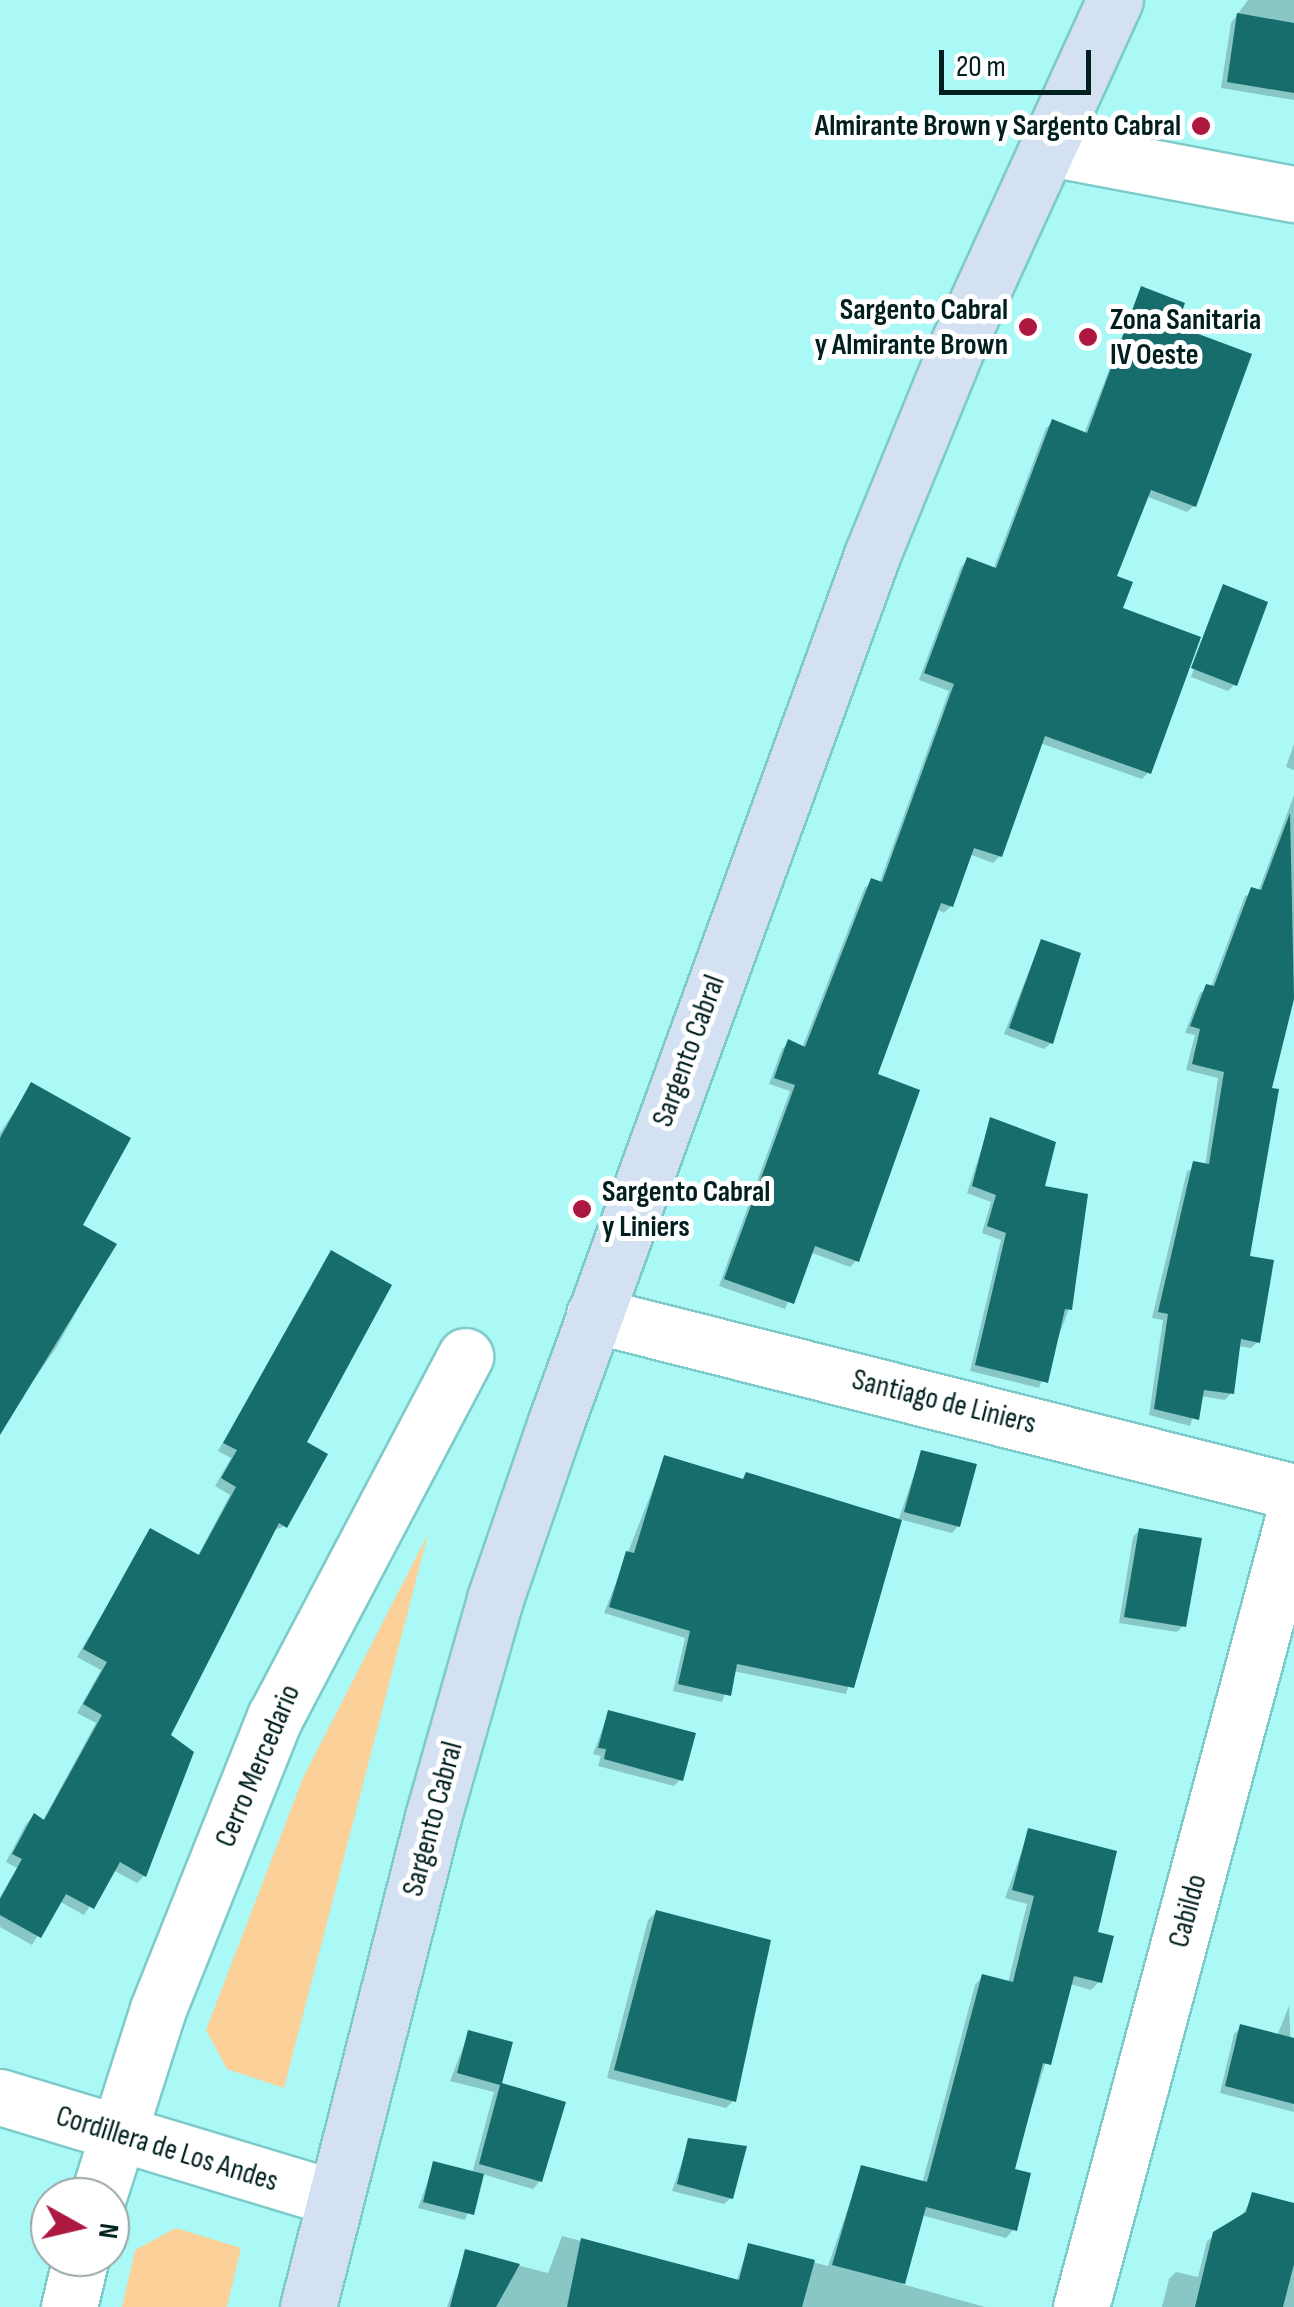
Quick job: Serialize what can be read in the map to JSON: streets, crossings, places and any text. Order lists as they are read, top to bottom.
{
  "streets": {
    "main road": ["Sargento Cabral"],
    "street": [
      "Santiago de Liniers",
      "Cerro Mercedario",
      "Cabildo",
      "Cordillera de Los Andes"
    ]
  },
  "crossings": [
    ["Sargento Cabral", "Santiago de Liniers"],
    ["Sargento Cabral", "Cordillera de Los Andes"],
    ["Cerro Mercedario", "Cordillera de Los Andes"]
  ],
  "places": [
    "Almirante Brown y Sargento Cabral",
    "Sargento Cabral y Almirante Brown",
    "Zona Sanitaria IV Oeste",
    "Sargento Cabral y Liniers"
  ],
  "scale_bar": "20 m",
  "north": "right"
}
